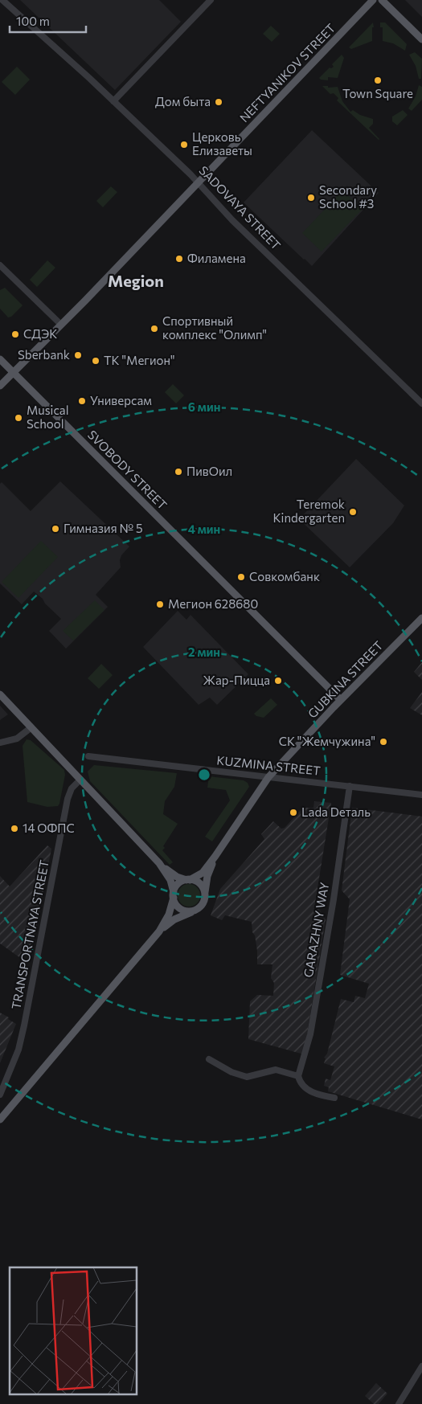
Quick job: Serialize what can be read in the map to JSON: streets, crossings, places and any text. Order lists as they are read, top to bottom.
{
  "streets": {
    "main road": ["NEFTYANIKOV STREET", "SVOBODY STREET", "GUBKINA STREET"],
    "street": [
      "SADOVAYA STREET",
      "KUZMINA STREET",
      "GARAZHNY WAY",
      "TRANSPORTNAYA STREET"
    ]
  },
  "crossings": [
    ["NEFTYANIKOV STREET", "SADOVAYA STREET"],
    ["NEFTYANIKOV STREET", "SVOBODY STREET"],
    ["SVOBODY STREET", "GUBKINA STREET"],
    ["GUBKINA STREET", "KUZMINA STREET"],
    ["KUZMINA STREET", "GARAZHNY WAY"]
  ],
  "districts": ["Megion"],
  "places": [
    "Town Square",
    "Дом быта",
    "Церковь Елизаветы",
    "Secondary School #3",
    "Филамена",
    "Спортивный комплекс \"Олимп\"",
    "СДЭК",
    "Sberbank",
    "ТК \"Мегион\"",
    "Универсам",
    "Musical School",
    "ПивОил",
    "Teremok Kindergarten",
    "Гимназия № 5",
    "Совкомбанк",
    "Мегион 628680",
    "Жар-Пицца",
    "СК \"Жемчужина\"",
    "Lada Dеталь",
    "14 ОФПС"
  ],
  "scale_bar": "100 m",
  "rings": ["6 мин", "4 мин", "2 мин"]
}
